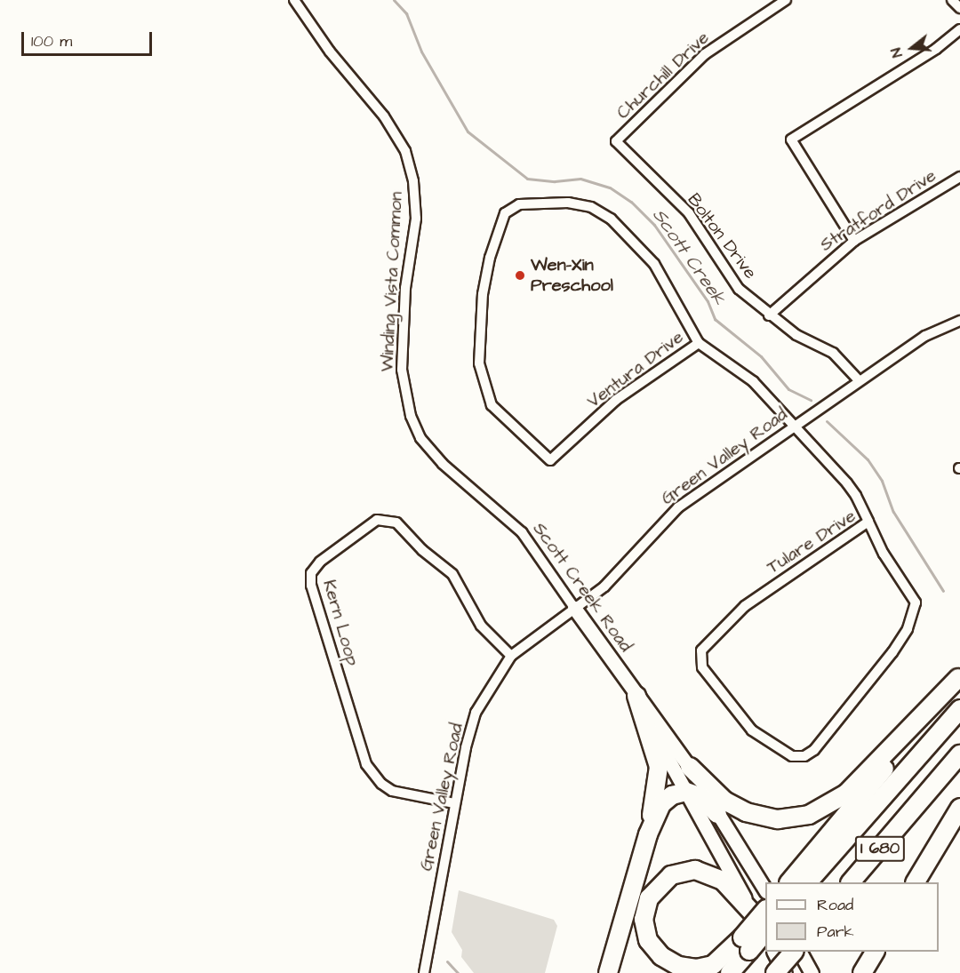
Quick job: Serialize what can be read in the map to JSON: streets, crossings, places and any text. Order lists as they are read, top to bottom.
{
  "streets": {
    "highway": ["I 680"],
    "street": [
      "Churchill Drive",
      "Stratford Drive",
      "Bolton Drive",
      "Winding Vista Common",
      "Ventura Drive",
      "Green Valley Road",
      "Tulare Drive",
      "Scott Creek Road",
      "Kern Loop"
    ]
  },
  "crossings": [
    ["Churchill Drive", "Bolton Drive"],
    ["Stratford Drive", "Bolton Drive"],
    ["Bolton Drive", "Green Valley Road"],
    ["Winding Vista Common", "Scott Creek Road"],
    ["Ventura Drive", "Tulare Drive"],
    ["Green Valley Road", "Tulare Drive"],
    ["Green Valley Road", "Scott Creek Road"],
    ["Green Valley Road", "Kern Loop"]
  ],
  "water": ["Scott Creek"],
  "places": ["Wen-Xin Preschool"],
  "legend": ["Road", "Park"],
  "scale_bar": "100 m",
  "north": "left"
}
